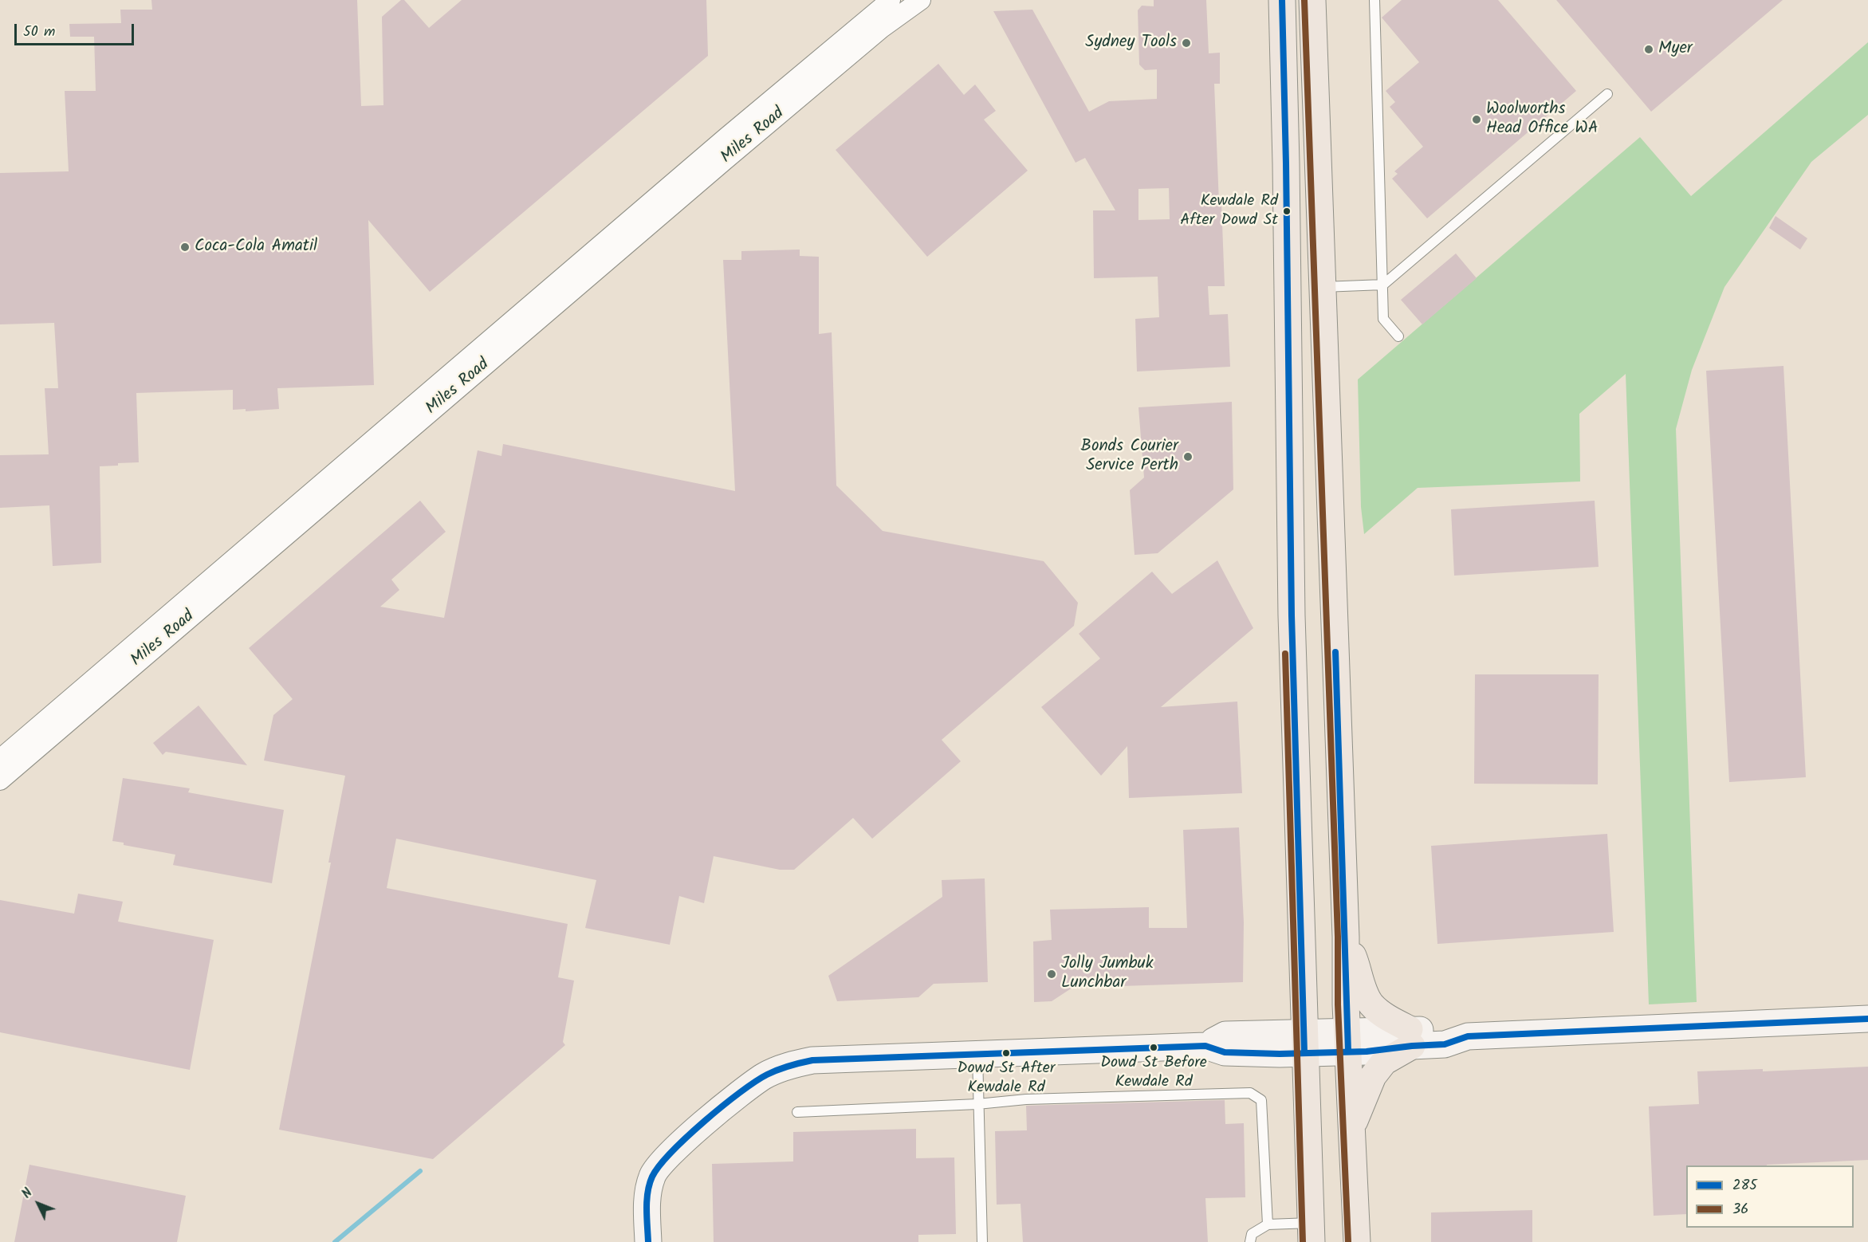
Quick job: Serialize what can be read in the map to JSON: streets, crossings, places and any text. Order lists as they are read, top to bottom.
{
  "streets": {
    "street": ["Miles Road"]
  },
  "places": [
    "Sydney Tools",
    "Myer",
    "Woolworths Head Office WA",
    "Kewdale Rd After Dowd St",
    "Coca-Cola Amatil",
    "Bonds Courier Service Perth",
    "Jolly Jumbuk Lunchbar",
    "Dowd St Before Kewdale Rd",
    "Dowd St After Kewdale Rd"
  ],
  "lines": ["transit line 285", "transit line 36"],
  "legend": ["285", "36"],
  "scale_bar": "50 m",
  "north": "top left"
}
